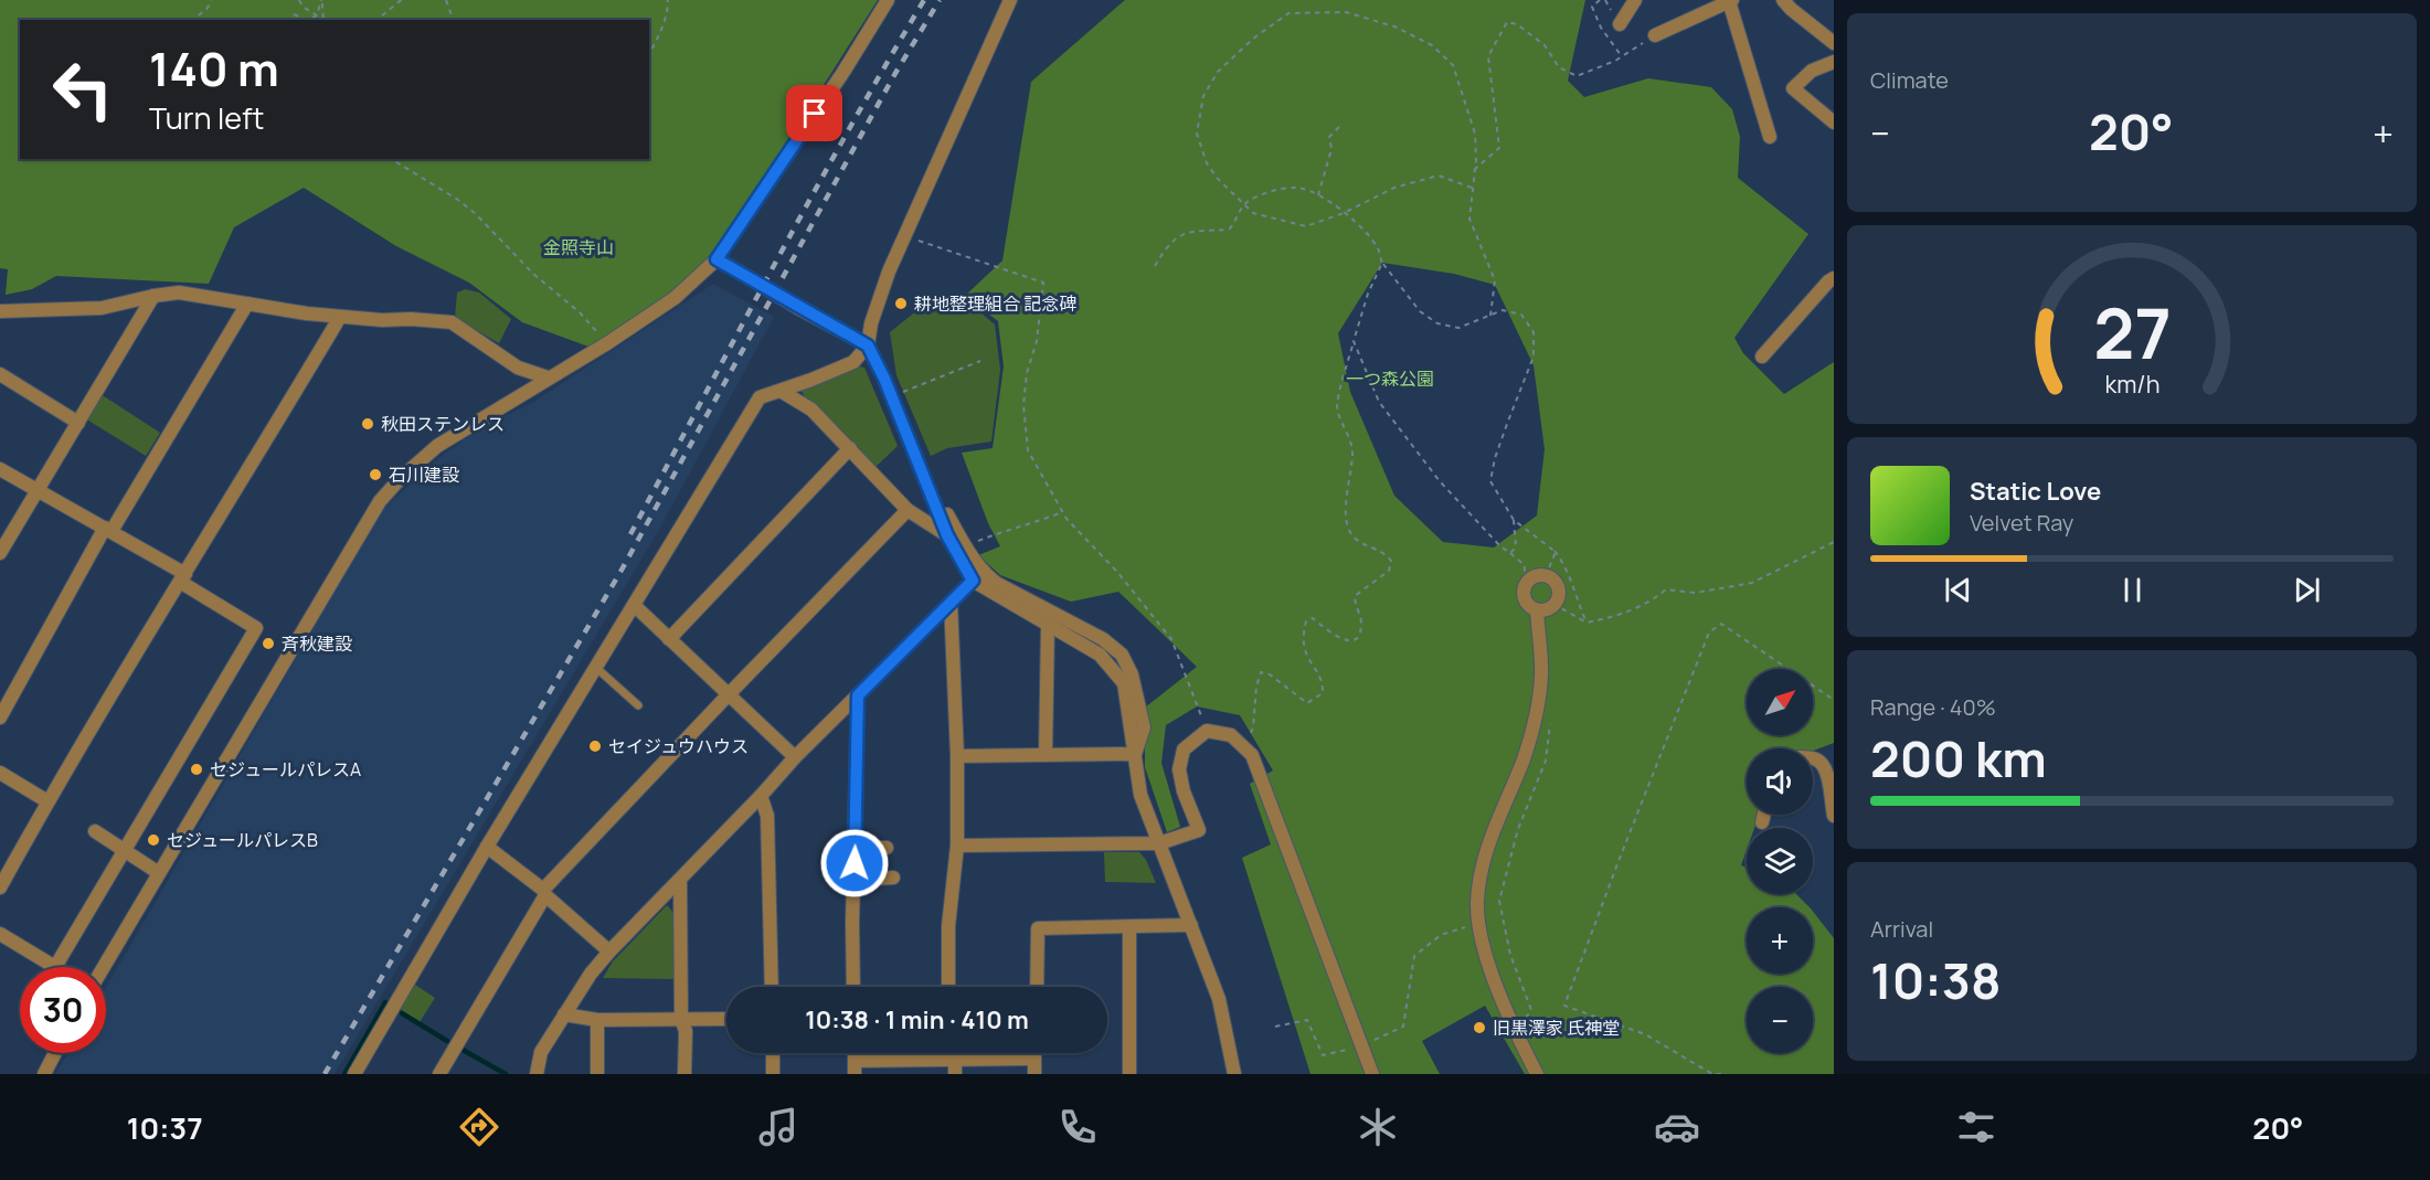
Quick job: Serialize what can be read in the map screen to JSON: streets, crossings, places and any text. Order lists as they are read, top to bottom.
{
  "parks": ["金照寺山", "一つ森公園"],
  "places": [
    "耕地整理組合 記念碑",
    "秋田ステンレス",
    "石川建設",
    "斉秋建設",
    "セイジュウハウス",
    "セジュールパレスA",
    "セジュールパレスB",
    "旧黒澤家 氏神堂"
  ],
  "north": "top right",
  "page": {
    "tile": [
      "Climate",
      ["Range · 40%", "200 km"],
      ["Arrival", "10:38"]
    ],
    "turn": ["140 m", "Turn left"],
    "heat": ["−", "20°", "+"],
    "song": ["Static Love", "Velvet Ray"],
    "map_buttons": ["+", "−"],
    "limit": "30",
    "trip": "10:38 · 1 min · 410 m",
    "tabs": ["10:37", "20°"],
    "gauge": ["27", "km/h"]
  }
}
